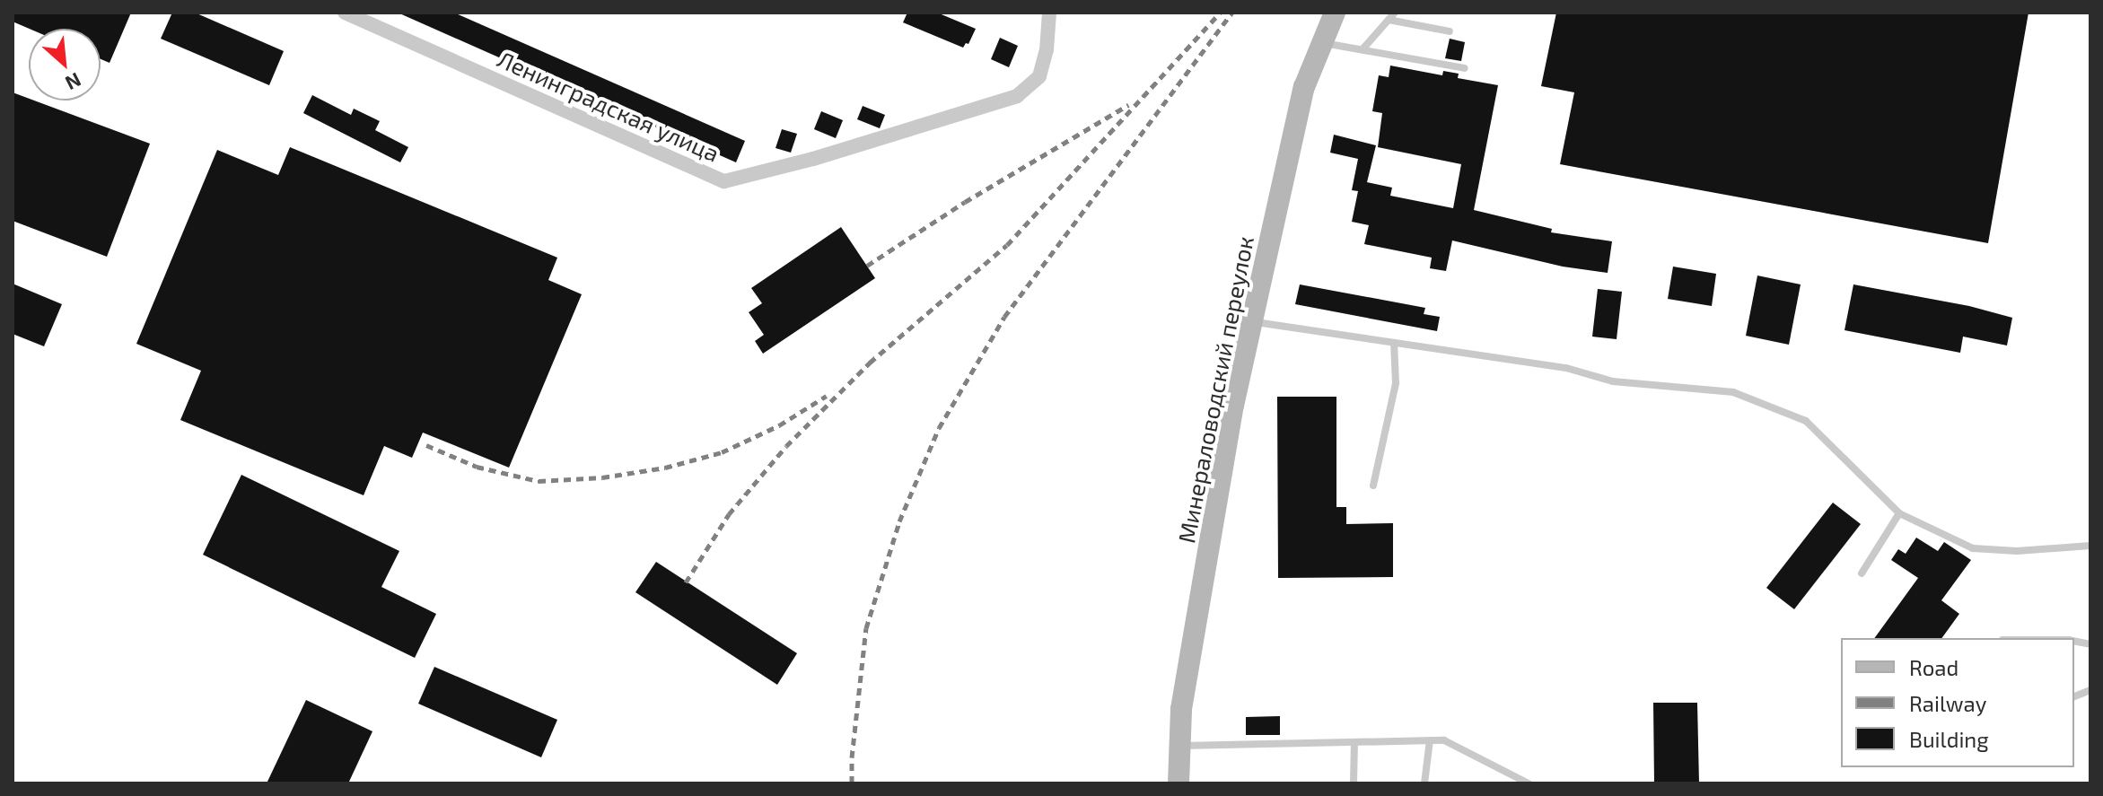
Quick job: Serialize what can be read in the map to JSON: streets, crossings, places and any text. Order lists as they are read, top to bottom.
{
  "streets": {
    "street": ["Ленинградская улица", "Минераловодский переулок"]
  },
  "legend": ["Road", "Railway", "Building"],
  "north": "bottom right"
}
